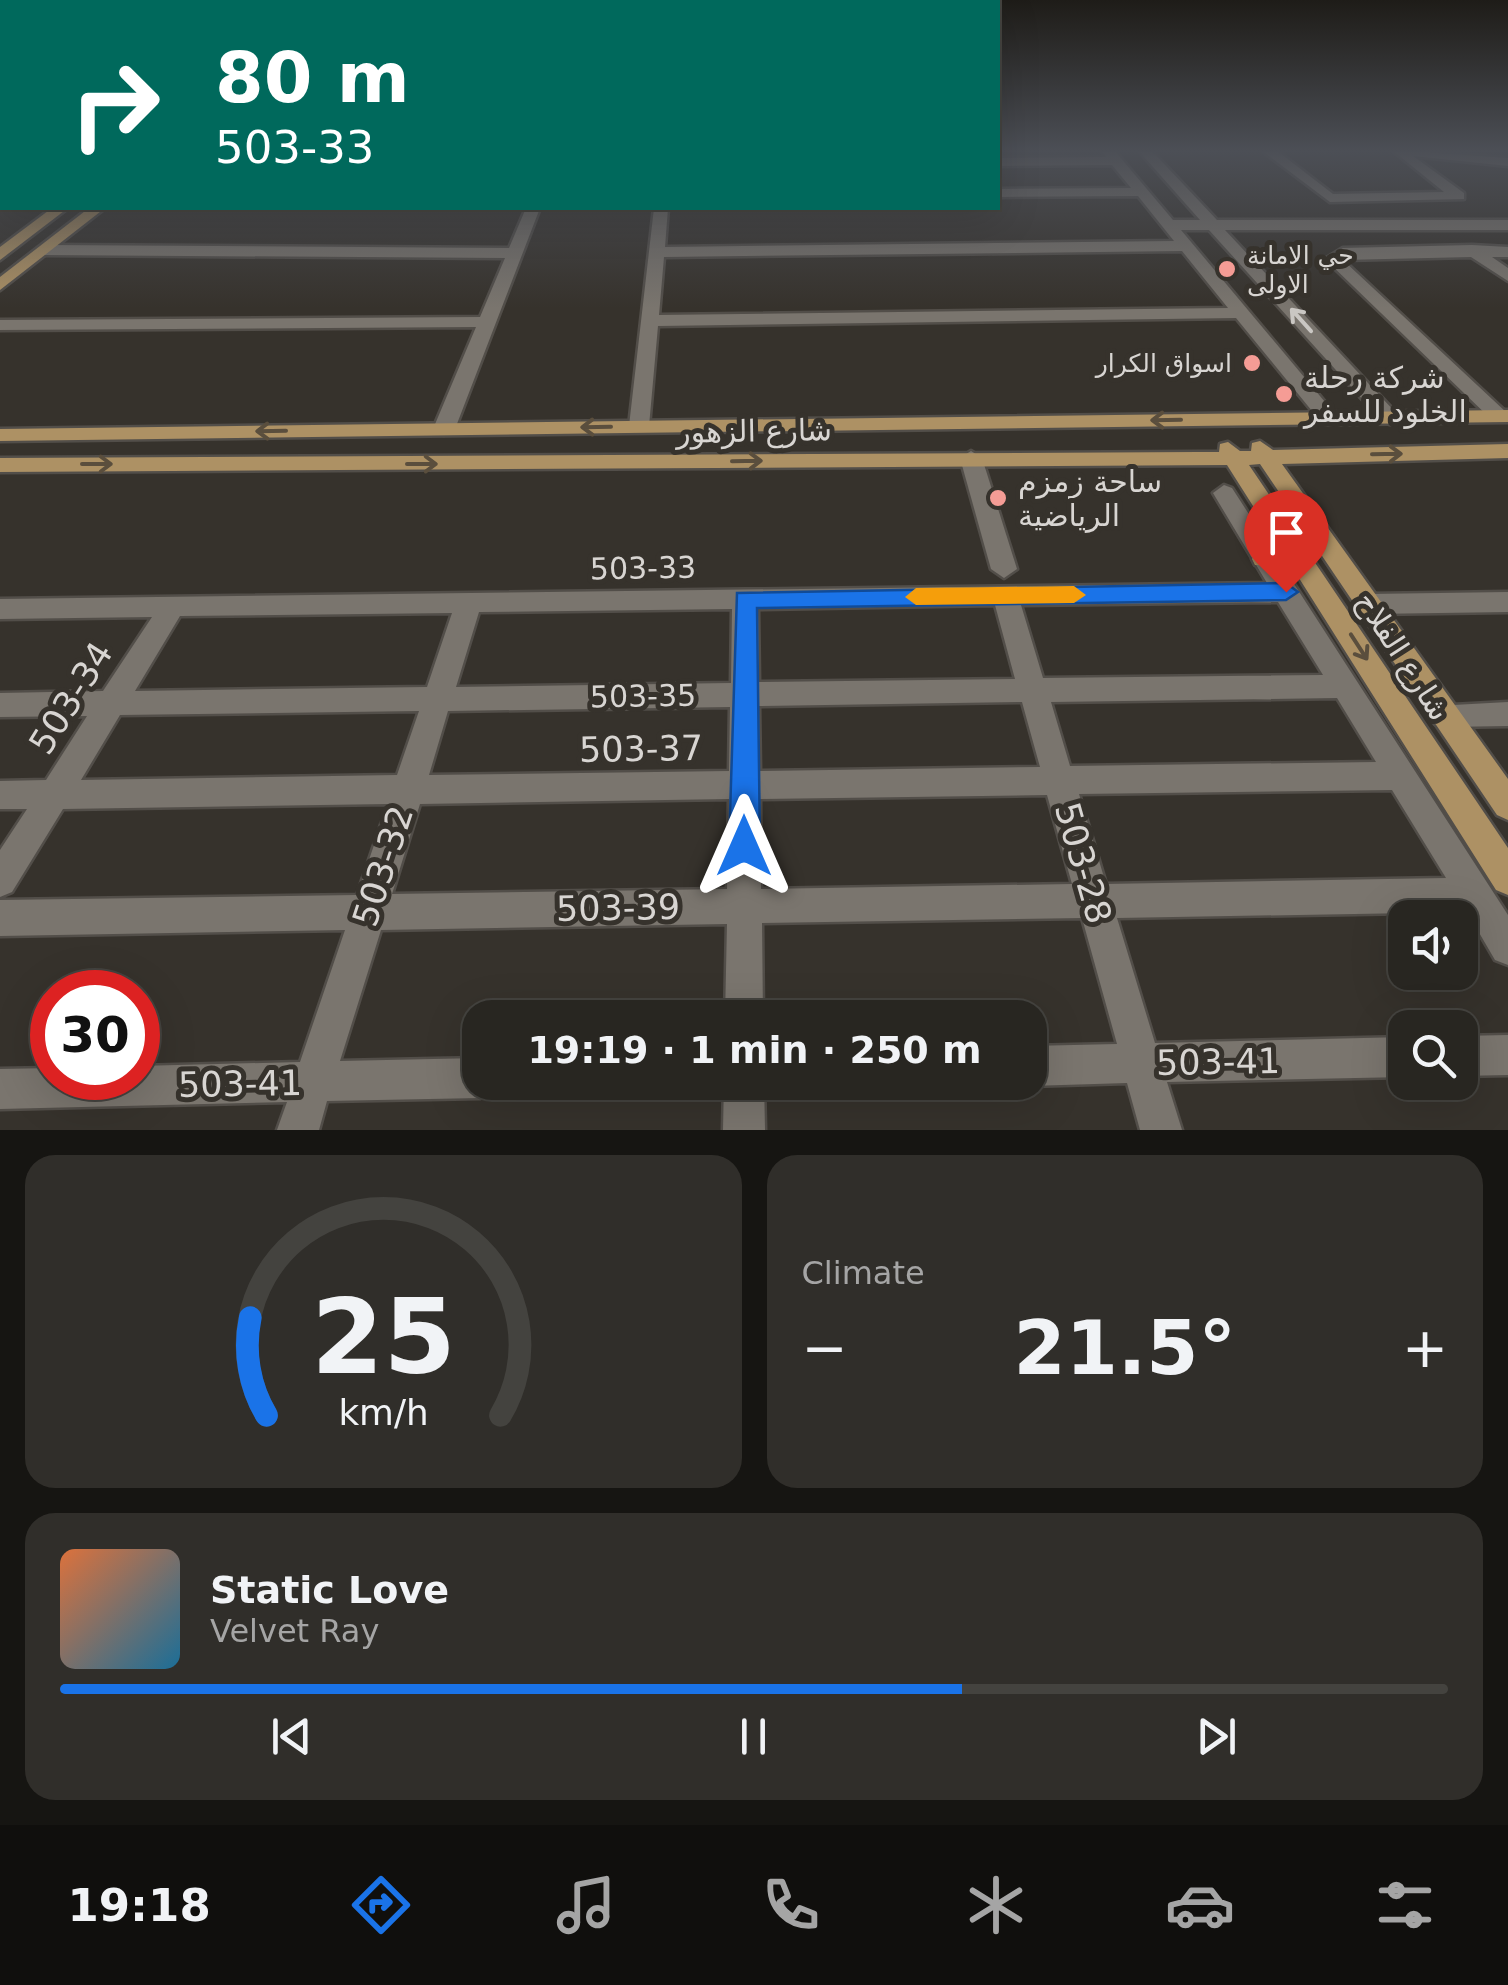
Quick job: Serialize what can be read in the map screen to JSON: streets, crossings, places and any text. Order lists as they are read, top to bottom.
{
  "streets": {
    "main road": ["شارع الزهور", "شارع الفلاح"],
    "street": [
      "503-33",
      "503-35",
      "503-34",
      "503-37",
      "503-28",
      "503-32",
      "503-39",
      "503-41"
    ]
  },
  "crossings": [
    ["شارع الزهور", "شارع الفلاح"],
    ["شارع الزهور", "503-28"],
    ["503-33", "503-34"],
    ["503-33", "503-28"],
    ["503-33", "503-32"],
    ["503-35", "503-34"],
    ["503-35", "503-28"],
    ["503-35", "503-32"],
    ["503-34", "503-37"],
    ["503-37", "503-28"],
    ["503-37", "503-32"],
    ["503-28", "503-39"],
    ["503-28", "503-41"],
    ["503-32", "503-39"],
    ["503-32", "503-41"]
  ],
  "places": [
    "حي الامانة الاولى",
    "اسواق الكرار",
    "شركة رحلة الخلود للسفر",
    "ساحة زمزم الرياضية"
  ],
  "page": {
    "turn": ["80 m", "503-33"],
    "limit": "30",
    "trip": "19:19 · 1 min · 250 m",
    "tile": "Climate",
    "heat": ["−", "21.5°", "+"],
    "song": ["Static Love", "Velvet Ray"],
    "tabs": "19:18",
    "gauge": ["25", "km/h"]
  }
}
